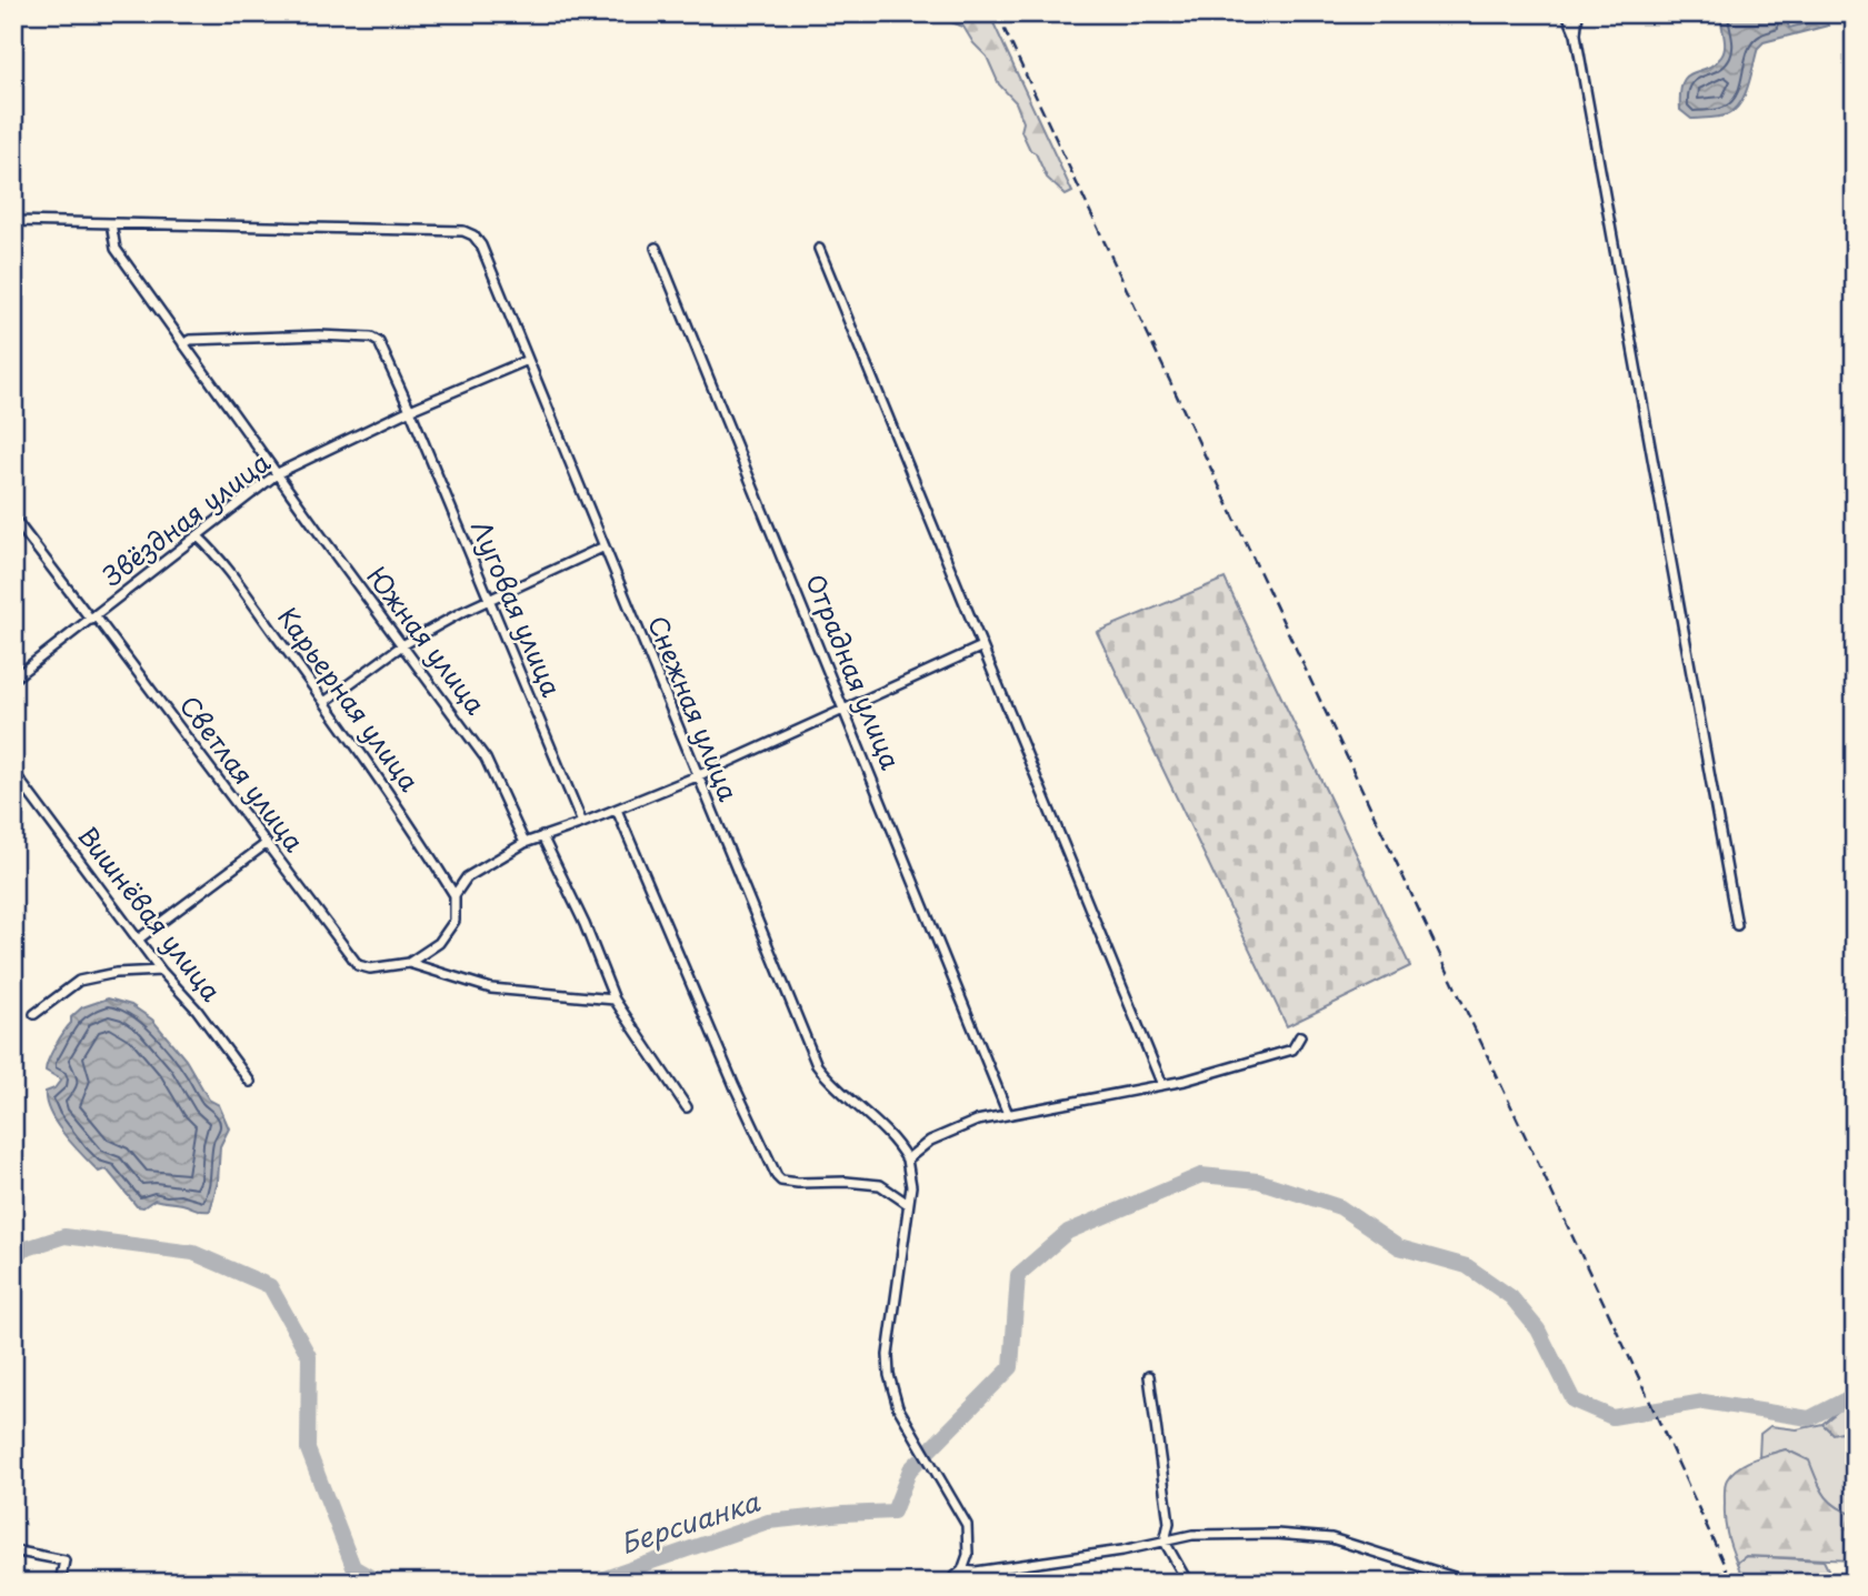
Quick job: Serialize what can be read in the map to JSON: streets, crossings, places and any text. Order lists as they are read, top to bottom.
{
  "streets": {
    "street": [
      "Звёздная улица",
      "Луговая улица",
      "Южная улица",
      "Отрадная улица",
      "Карьерная улица",
      "Снежная улица",
      "Светлая улица",
      "Вишнёвая улица"
    ]
  },
  "crossings": [
    ["Звёздная улица", "Луговая улица"],
    ["Звёздная улица", "Южная улица"],
    ["Звёздная улица", "Карьерная улица"],
    ["Звёздная улица", "Снежная улица"],
    ["Звёздная улица", "Светлая улица"],
    ["Луговая улица", "Южная улица"],
    ["Южная улица", "Снежная улица"]
  ],
  "water": ["Берсианка"]
}
